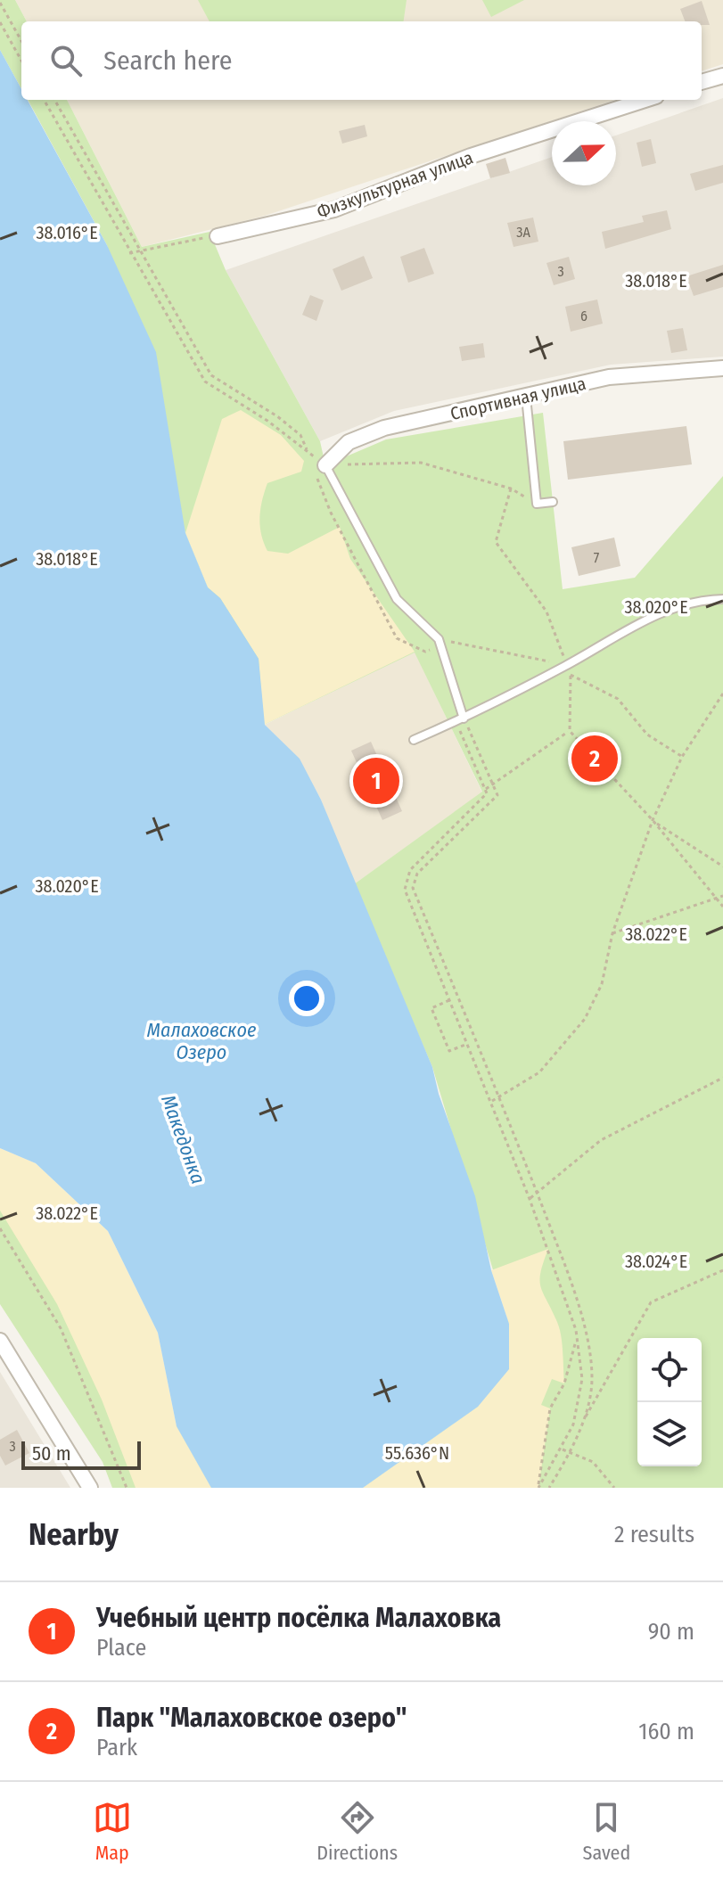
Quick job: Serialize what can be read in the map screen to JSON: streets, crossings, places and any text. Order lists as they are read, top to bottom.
{
  "streets": {
    "street": ["Физкультурная улица", "Спортивная улица"]
  },
  "water": ["Малаховское Озеро", "Македонка"],
  "house_numbers": [
    "3А",
    "3",
    "6",
    "7",
    "3"
  ],
  "scale_bar": "50 m",
  "north": "right",
  "page": {
    "search": "Search here",
    "pins": ["2", "1"],
    "scale": "50 m",
    "heading": ["Nearby", "2 results"],
    "list": [
      {
        "mark": "1",
        "name": "Учебный центр посёлка Малаховка",
        "note": "Place",
        "value": "90 m"
      },
      {
        "mark": "2",
        "name": "Парк \"Малаховское озеро\"",
        "note": "Park",
        "value": "160 m"
      }
    ],
    "nav": ["Map", "Directions", "Saved"]
  },
  "coordinates": [
    "38.016°E",
    "38.018°E",
    "38.020°E",
    "38.022°E",
    "38.024°E",
    "55.636°N"
  ]
}
